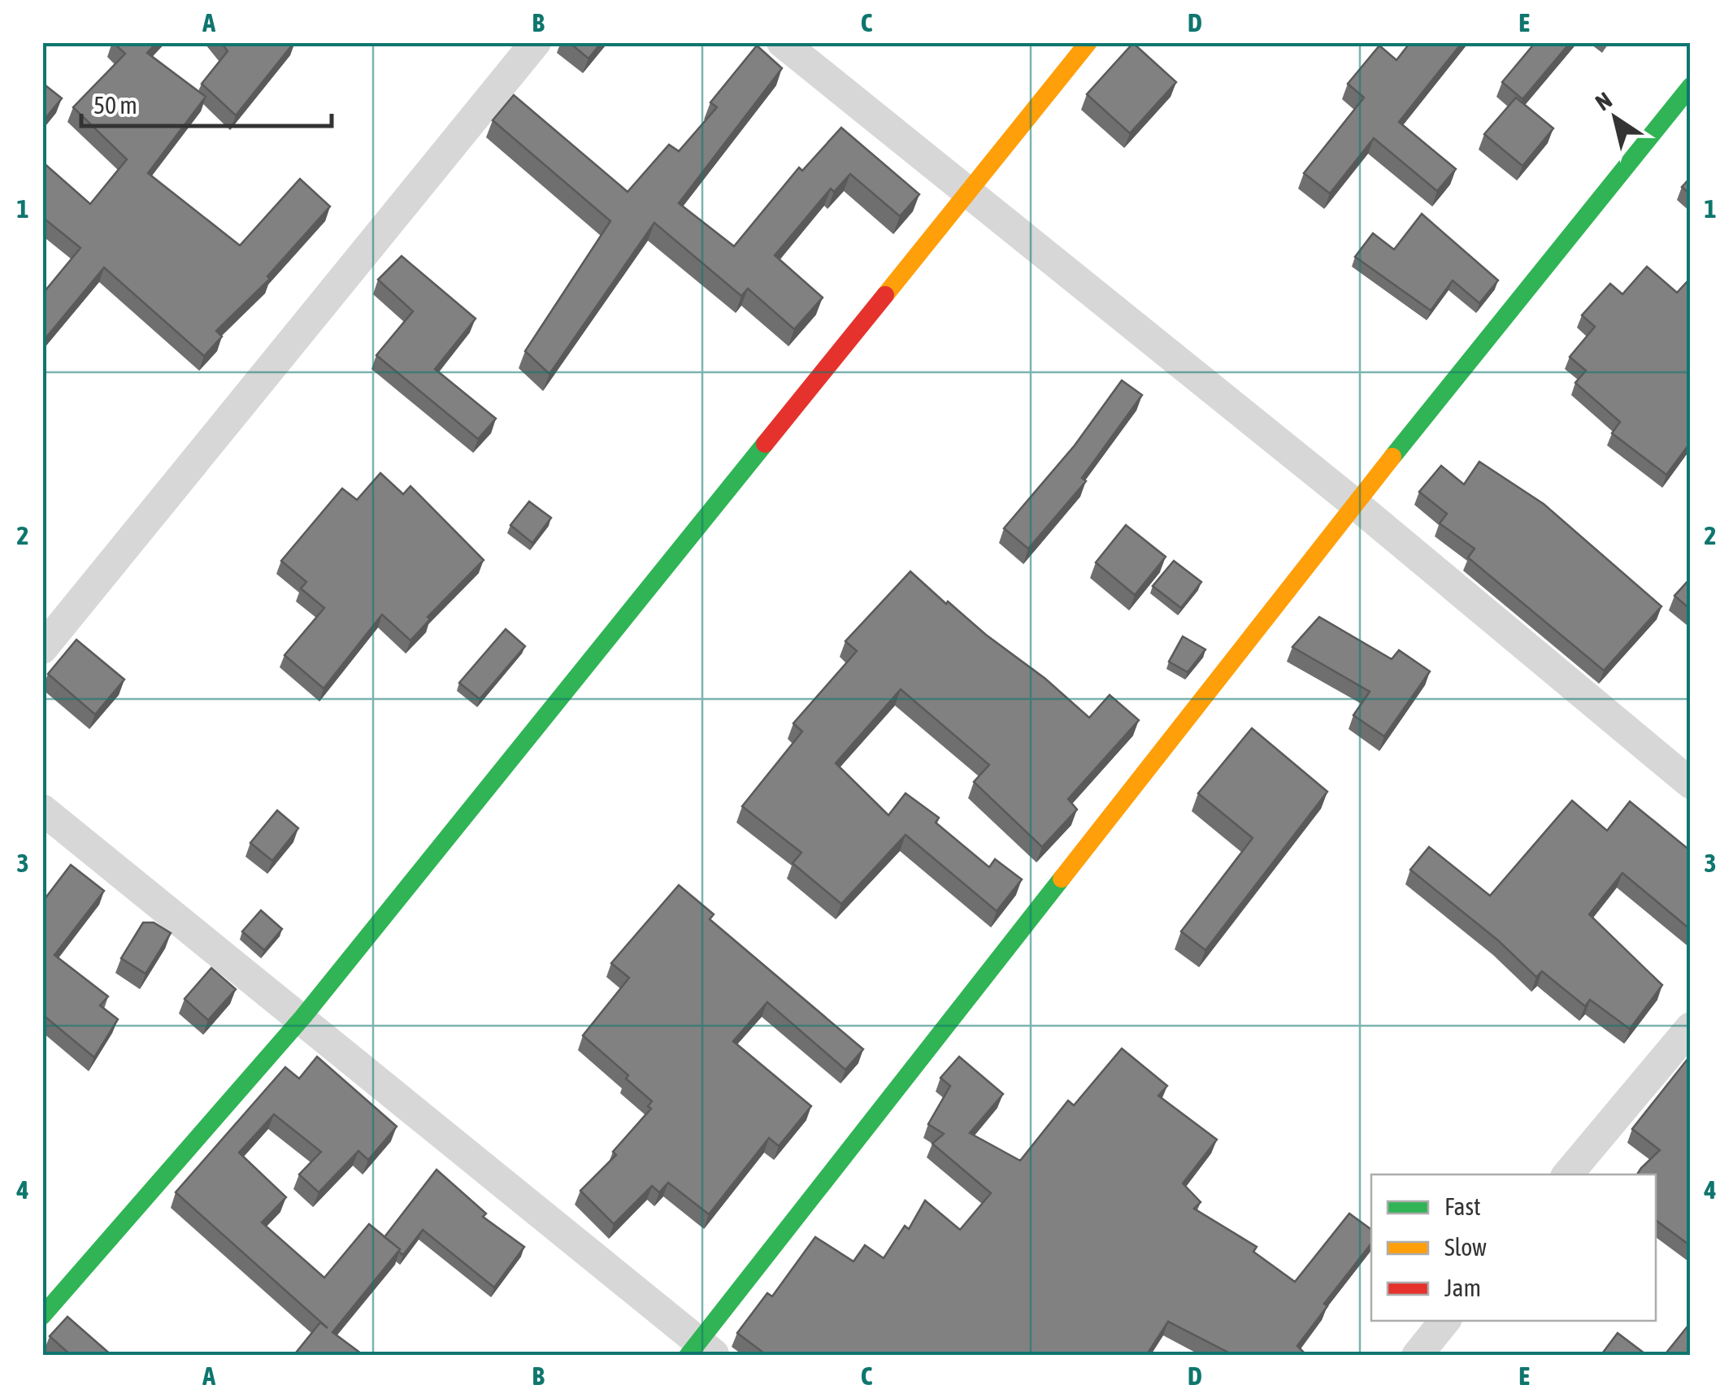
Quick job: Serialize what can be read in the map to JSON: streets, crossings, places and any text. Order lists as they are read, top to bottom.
{
  "legend": ["Fast", "Slow", "Jam"],
  "scale_bar": "50 m",
  "north": "top left",
  "grid": {
    "columns": [
      "A",
      "B",
      "C",
      "D",
      "E"
    ],
    "rows": [
      "1",
      "2",
      "3",
      "4"
    ]
  }
}
